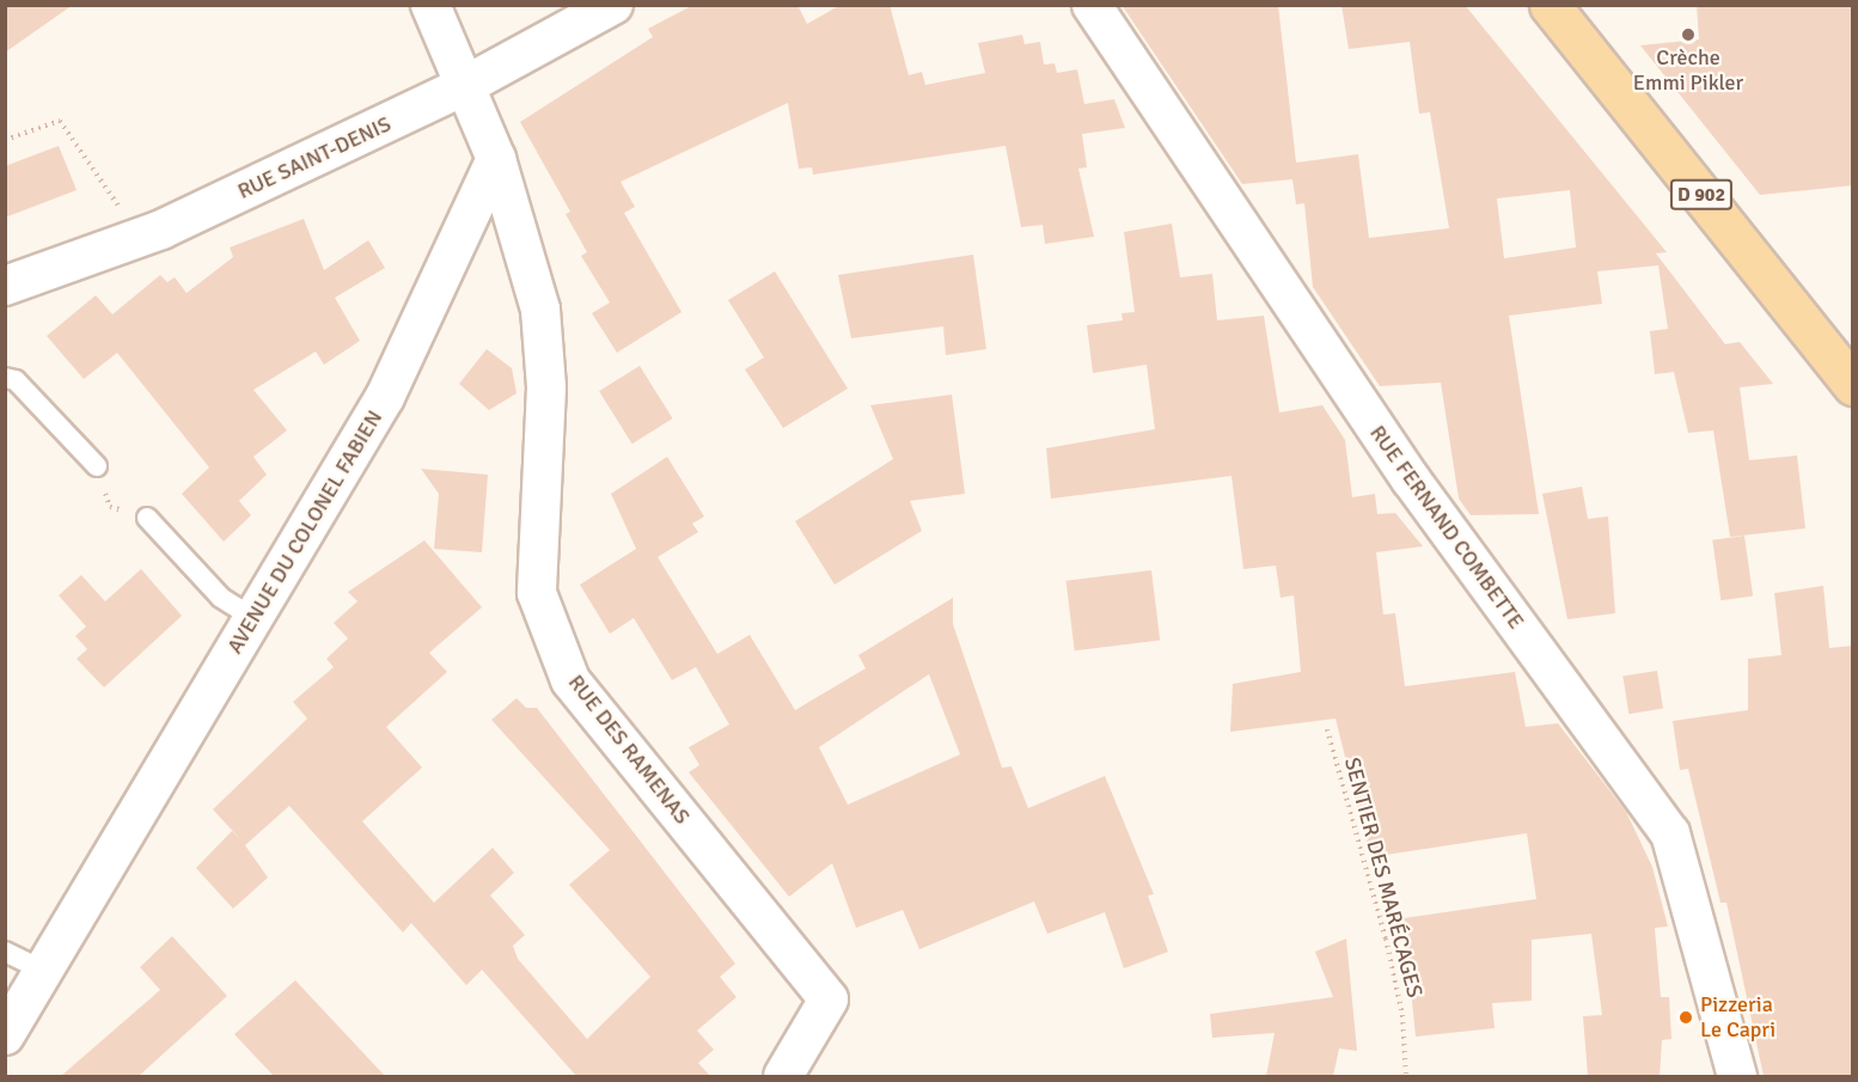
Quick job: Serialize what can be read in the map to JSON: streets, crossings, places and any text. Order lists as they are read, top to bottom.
{
  "streets": {
    "main road": ["D 902"],
    "street": [
      "RUE SAINT-DENIS",
      "RUE FERNAND COMBETTE",
      "AVENUE DU COLONEL FABIEN",
      "RUE DES RAMENAS"
    ],
    "path": ["SENTIER DES MARÉCAGES"]
  },
  "crossings": [
    ["AVENUE DU COLONEL FABIEN", "RUE DES RAMENAS"]
  ],
  "places": ["Crèche Emmi Pikler", "Pizzeria Le Capri"]
}
